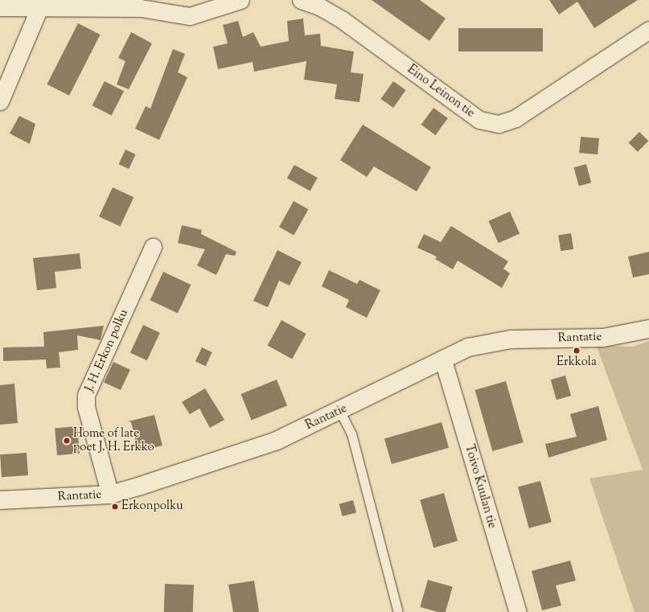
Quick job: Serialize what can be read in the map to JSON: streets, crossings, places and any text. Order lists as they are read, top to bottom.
{
  "streets": {
    "street": [
      "Eino Leinon tie",
      "Rantatie",
      "J. H. Erkon polku",
      "Toivo Kuulan tie"
    ]
  },
  "crossings": [
    ["Rantatie", "J. H. Erkon polku"],
    ["Rantatie", "Toivo Kuulan tie"]
  ],
  "places": ["Erkkola", "Home of late poet J. H. Erkko", "Erkonpolku"]
}
